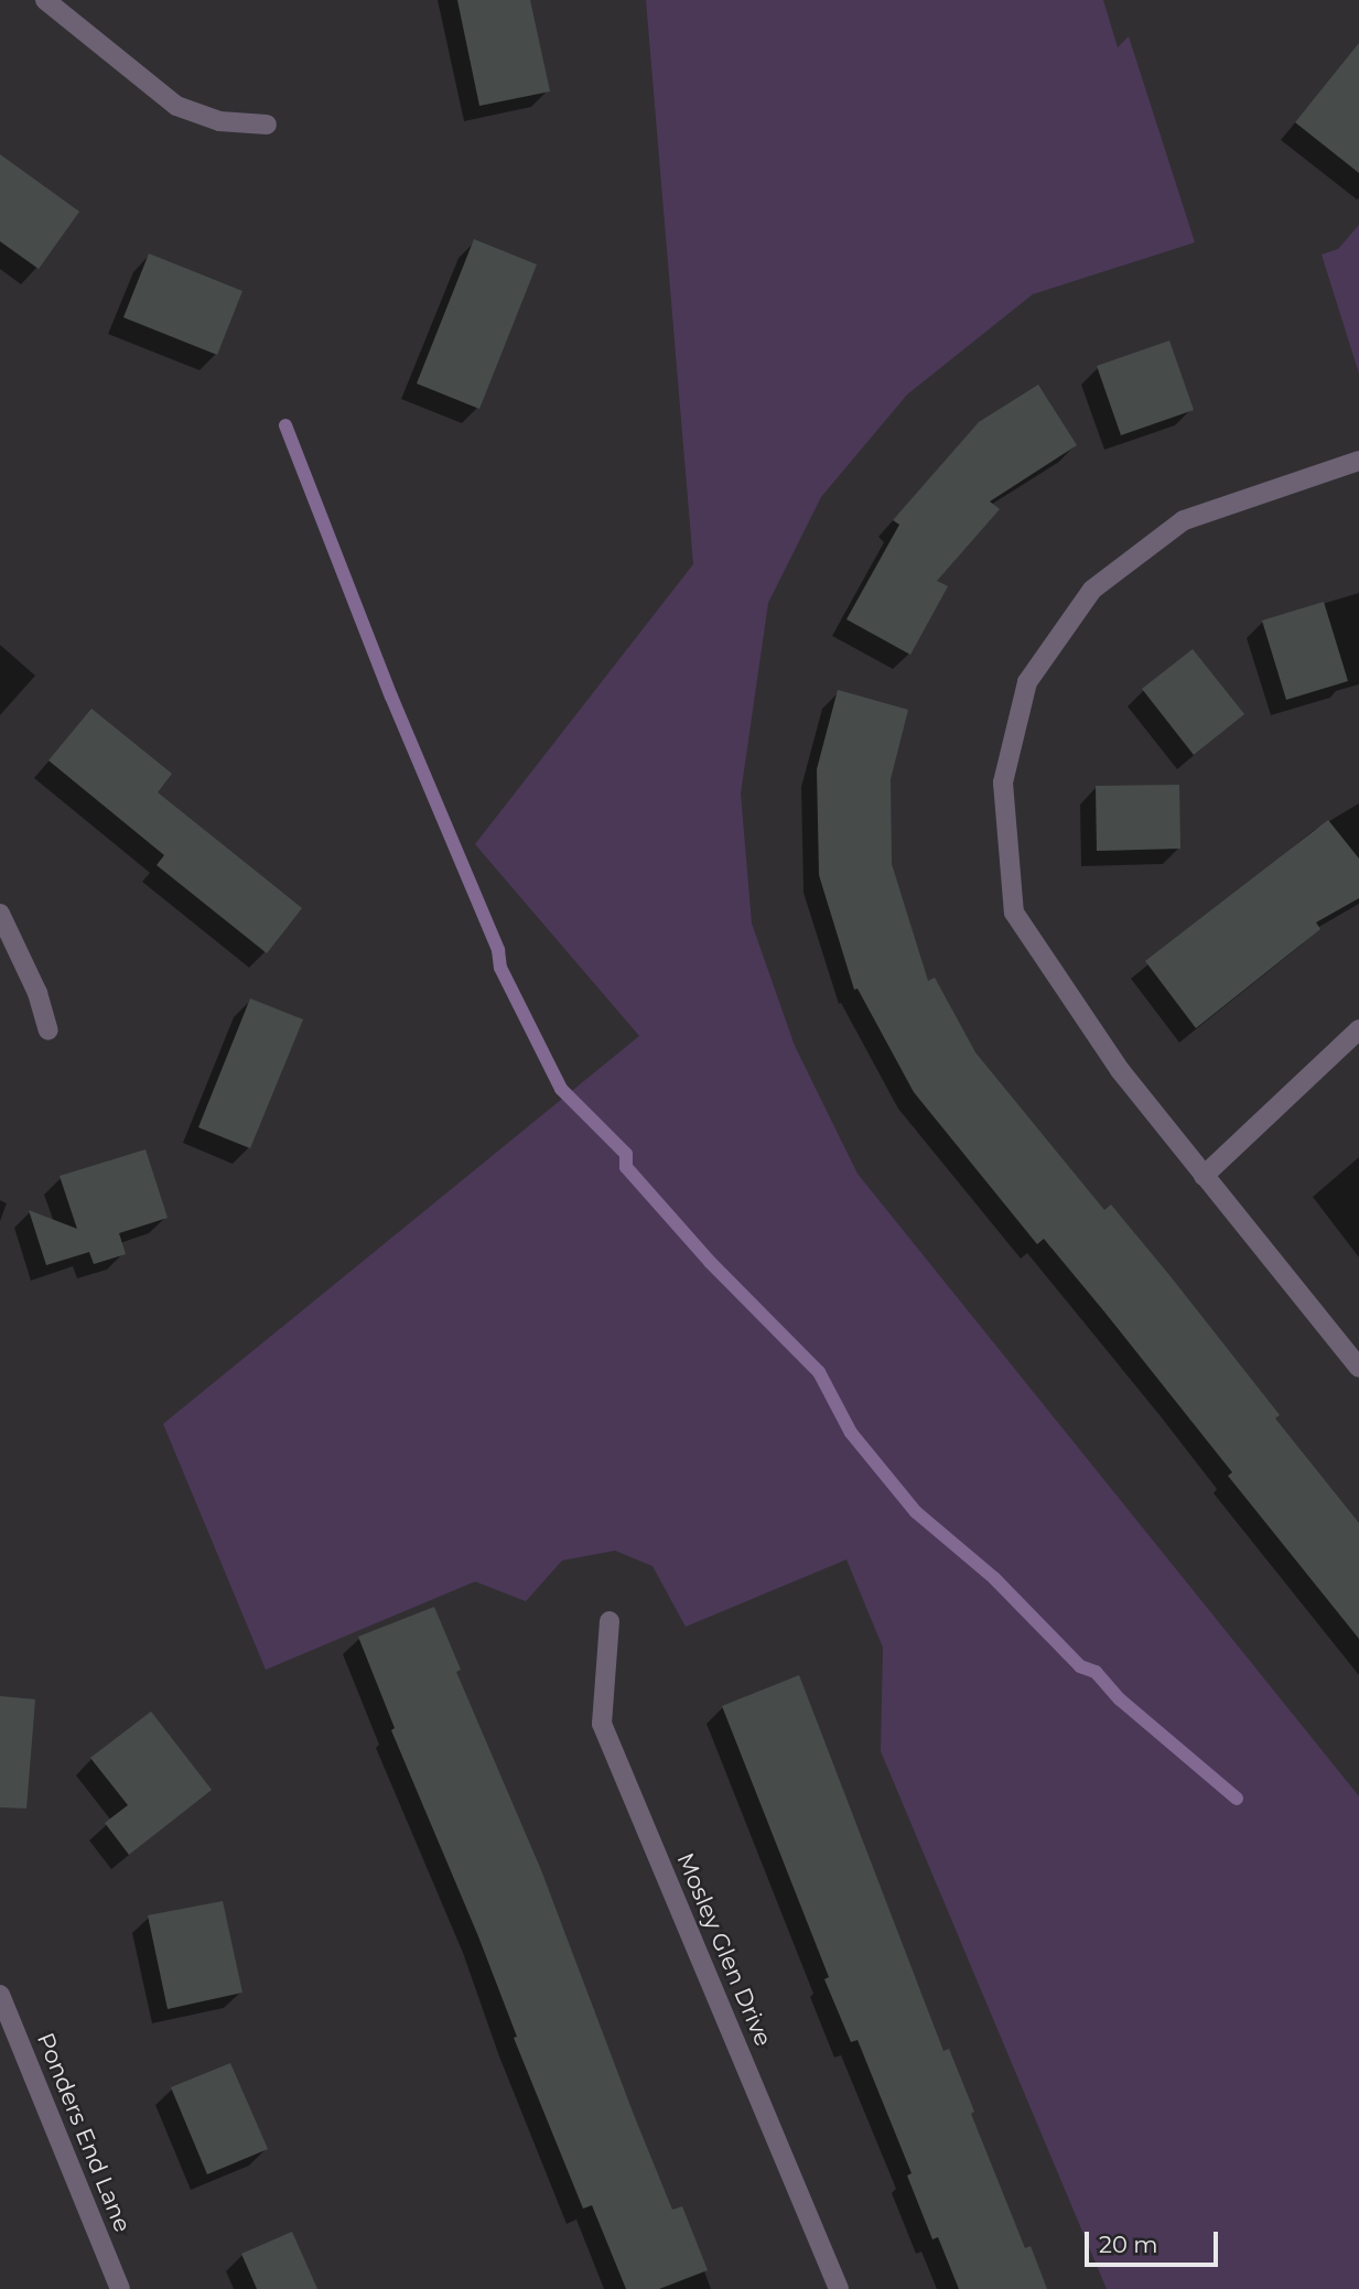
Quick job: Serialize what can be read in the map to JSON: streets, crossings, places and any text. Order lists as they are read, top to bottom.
{
  "streets": {
    "street": ["Mosley Glen Drive", "Ponders End Lane"]
  },
  "scale_bar": "20 m"
}
